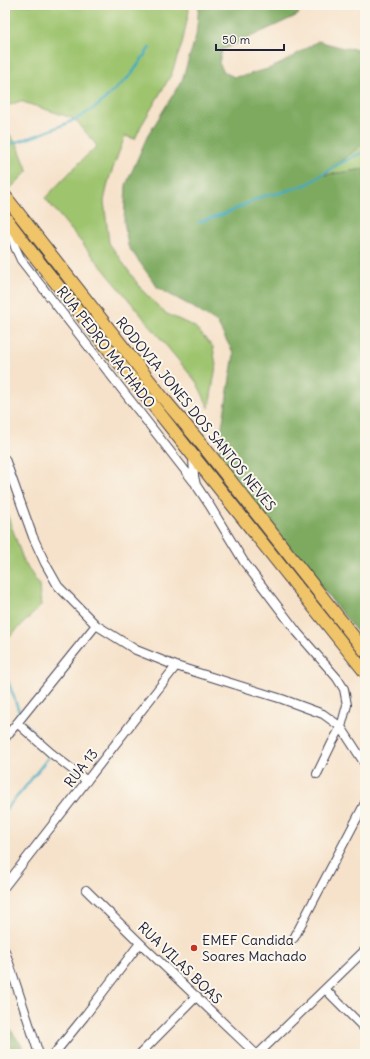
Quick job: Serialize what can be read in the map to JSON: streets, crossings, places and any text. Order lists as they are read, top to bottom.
{
  "streets": {
    "main road": ["RODOVIA JONES DOS SANTOS NEVES"],
    "street": ["RUA PEDRO MACHADO", "RUA 13", "RUA VILAS BOAS"]
  },
  "crossings": [
    ["RUA PEDRO MACHADO", "RODOVIA JONES DOS SANTOS NEVES"]
  ],
  "places": ["EMEF Candida Soares Machado"],
  "scale_bar": "50 m"
}
